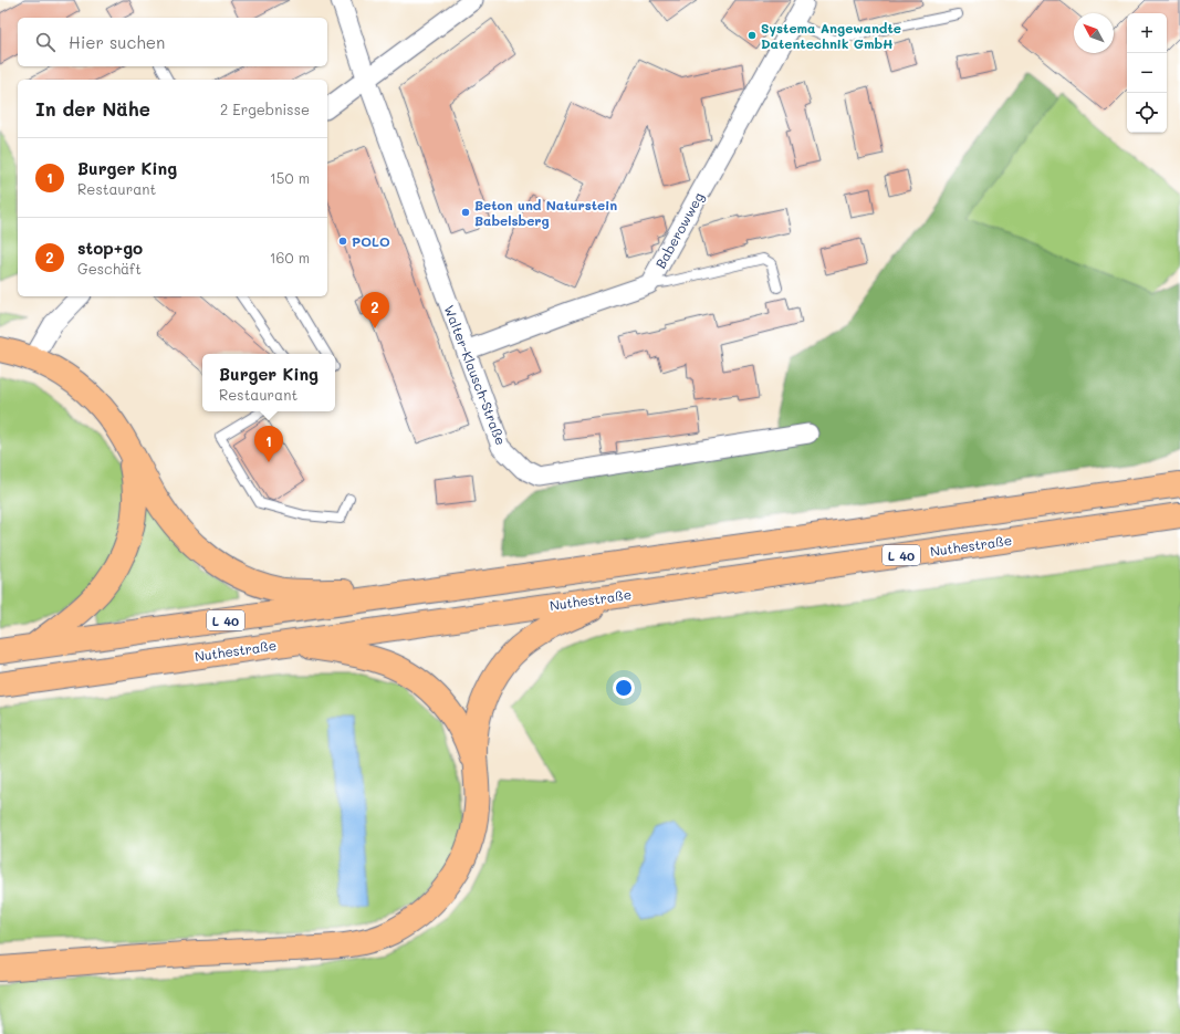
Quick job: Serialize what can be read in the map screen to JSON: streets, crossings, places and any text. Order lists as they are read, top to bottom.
{
  "streets": {
    "highway": ["Nuthestraße", "L 40"],
    "street": ["Baberowweg", "Walter-Klausch-Straße"]
  },
  "crossings": [
    ["Baberowweg", "Walter-Klausch-Straße"]
  ],
  "places": ["Systema Angewandte Datentechnik GmbH", "Beton und Naturstein Babelsberg", "POLO"],
  "north": "top left",
  "page": {
    "map_buttons": ["+", "−"],
    "search": "Hier suchen",
    "heading": ["In der Nähe", "2 Ergebnisse"],
    "list": [
      {
        "mark": "1",
        "name": "Burger King",
        "note": "Restaurant",
        "value": "150 m"
      },
      {
        "mark": "2",
        "name": "stop+go",
        "note": "Geschäft",
        "value": "160 m"
      }
    ],
    "pins": ["2", "1"],
    "popup": ["Burger King", "Restaurant"]
  }
}
